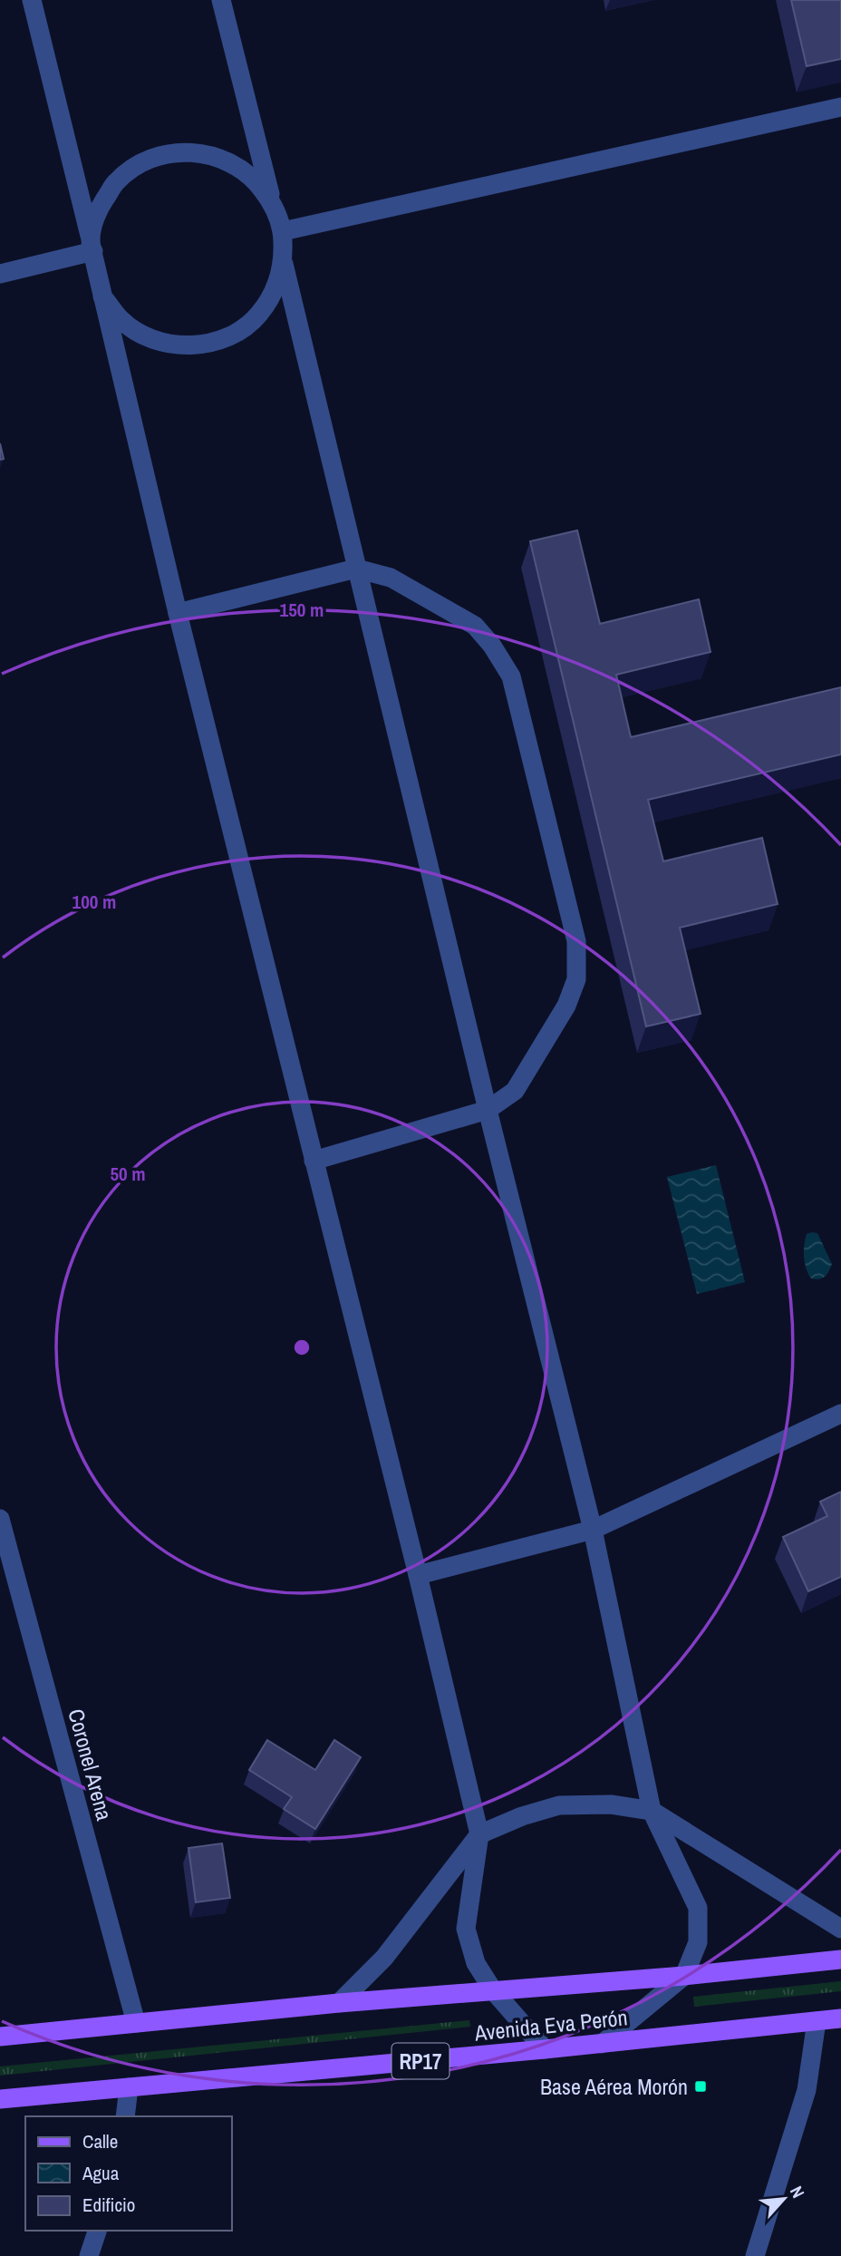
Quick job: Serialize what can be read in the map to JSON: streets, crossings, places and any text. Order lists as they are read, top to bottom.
{
  "streets": {
    "main road": ["Avenida Eva Perón", "RP17"],
    "street": ["Coronel Arena"]
  },
  "crossings": [
    ["Coronel Arena", "Avenida Eva Perón"]
  ],
  "places": {
    "transit": ["Base Aérea Morón"]
  },
  "legend": ["Calle", "Agua", "Edificio"],
  "north": "top right",
  "rings": ["150 m", "100 m", "50 m"]
}
